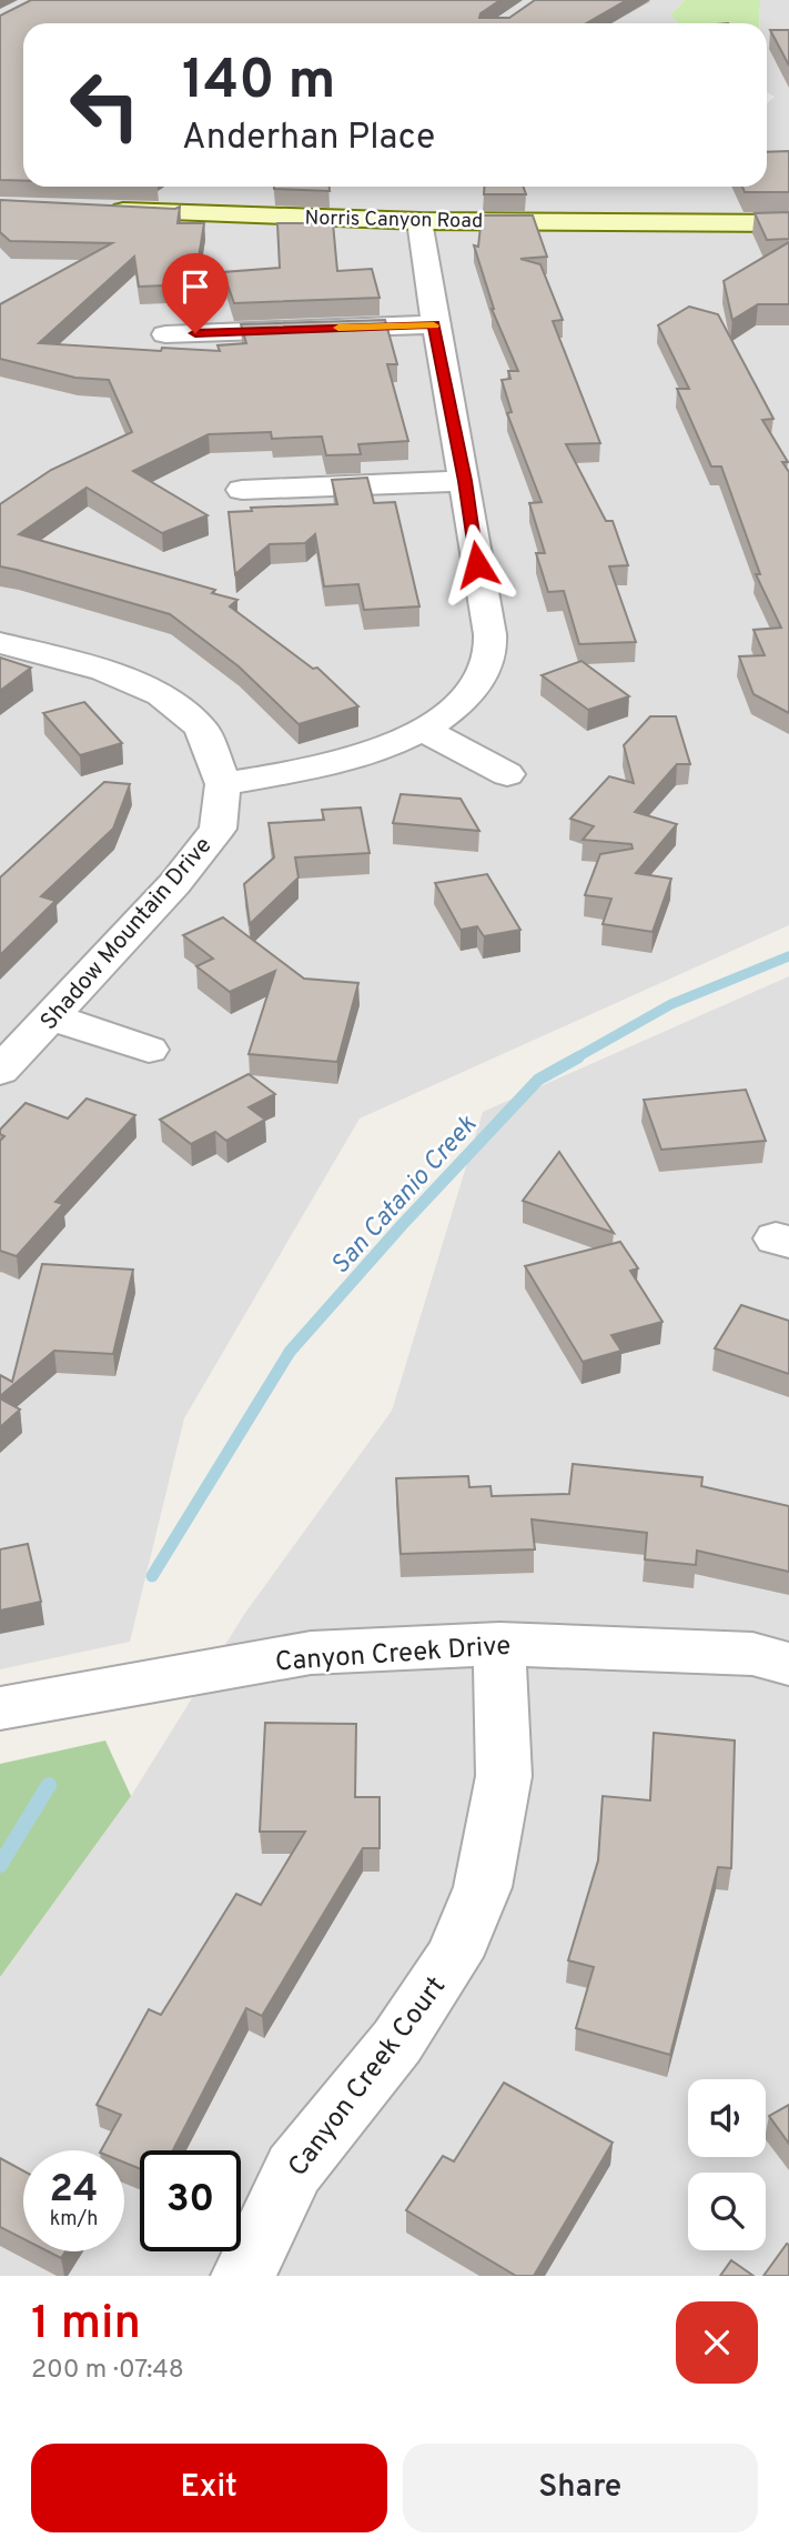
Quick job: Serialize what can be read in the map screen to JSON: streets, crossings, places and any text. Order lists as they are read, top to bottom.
{
  "streets": {
    "street": [
      "Norris Canyon Road",
      "Shadow Mountain Drive",
      "Canyon Creek Drive",
      "Canyon Creek Court"
    ]
  },
  "crossings": [
    ["Canyon Creek Drive", "Canyon Creek Court"]
  ],
  "water": ["San Catanio Creek"],
  "page": {
    "turn": ["140 m", "Anderhan Place"],
    "speed": "24 km/h",
    "limit": "30",
    "heading": ["1 min", "200 m · 07:48"],
    "buttons": ["Exit", "Share"]
  }
}
